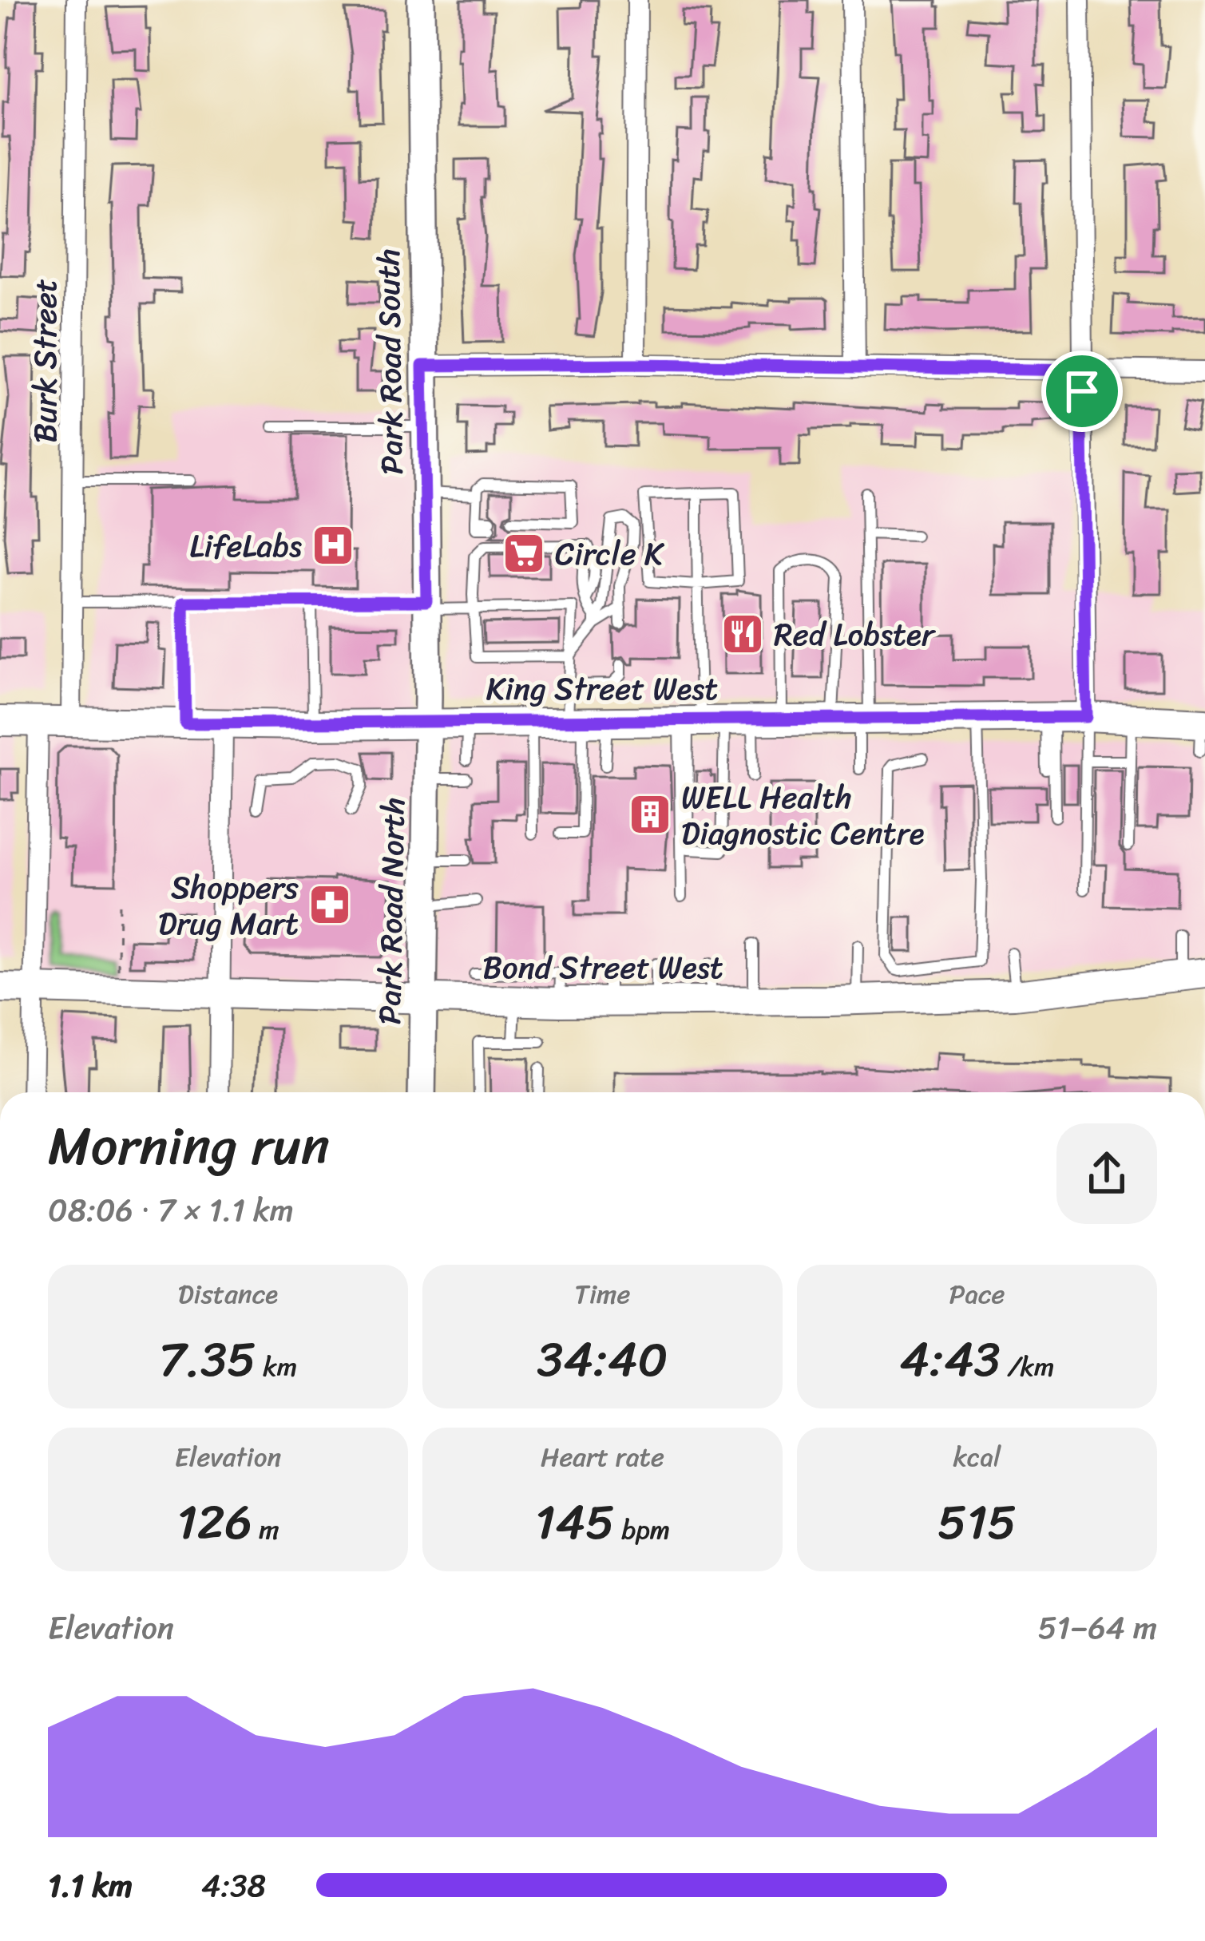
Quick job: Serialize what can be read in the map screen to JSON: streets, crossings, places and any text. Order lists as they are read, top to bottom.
{
  "streets": {
    "main road": [
      "Park Road South",
      "King Street West",
      "Park Road North",
      "Bond Street West"
    ],
    "street": ["Burk Street"]
  },
  "crossings": [
    ["Burk Street", "King Street West"],
    ["Park Road South", "King Street West"],
    ["Park Road South", "Park Road North"],
    ["King Street West", "Park Road North"],
    ["Park Road North", "Bond Street West"]
  ],
  "places": {
    "hospital": ["LifeLabs"],
    "supermarket": ["Circle K"],
    "restaurant": ["Red Lobster"],
    "building": ["WELL Health Diagnostic Centre"],
    "pharmacy": ["Shoppers Drug Mart"]
  },
  "page": {
    "heading": ["Morning run", "08:06 · 7 × 1.1 km"],
    "stats": [
      ["Distance", "7.35 km"],
      ["Time", "34:40"],
      ["Pace", "4:43 /km"],
      ["Elevation", "126 m"],
      ["Heart rate", "145 bpm"],
      ["kcal", "515"]
    ],
    "chart": ["Elevation", "51–64 m"],
    "list": [
      {
        "name": "1.1 km",
        "note": "4:38"
      }
    ]
  }
}
